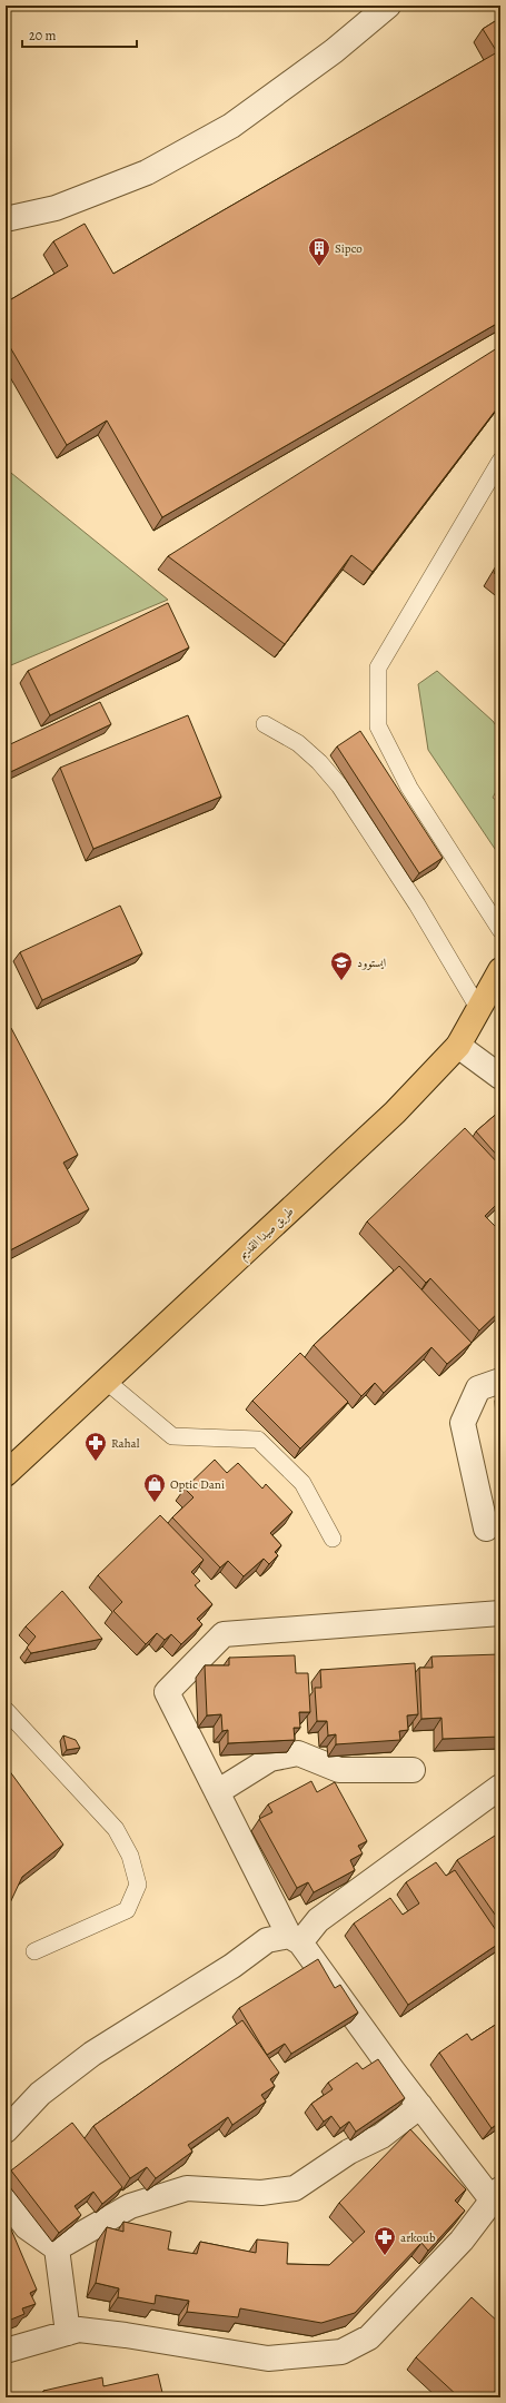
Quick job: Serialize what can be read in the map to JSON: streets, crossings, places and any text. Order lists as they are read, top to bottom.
{
  "streets": {
    "highway": ["طريق صيدا القديم"]
  },
  "places": {
    "building": ["Sipco"],
    "school or university": ["ايستوود"],
    "pharmacy": ["Rahal", "arkoub"],
    "shop": ["Optic Dani"]
  },
  "scale_bar": "20 m"
}
